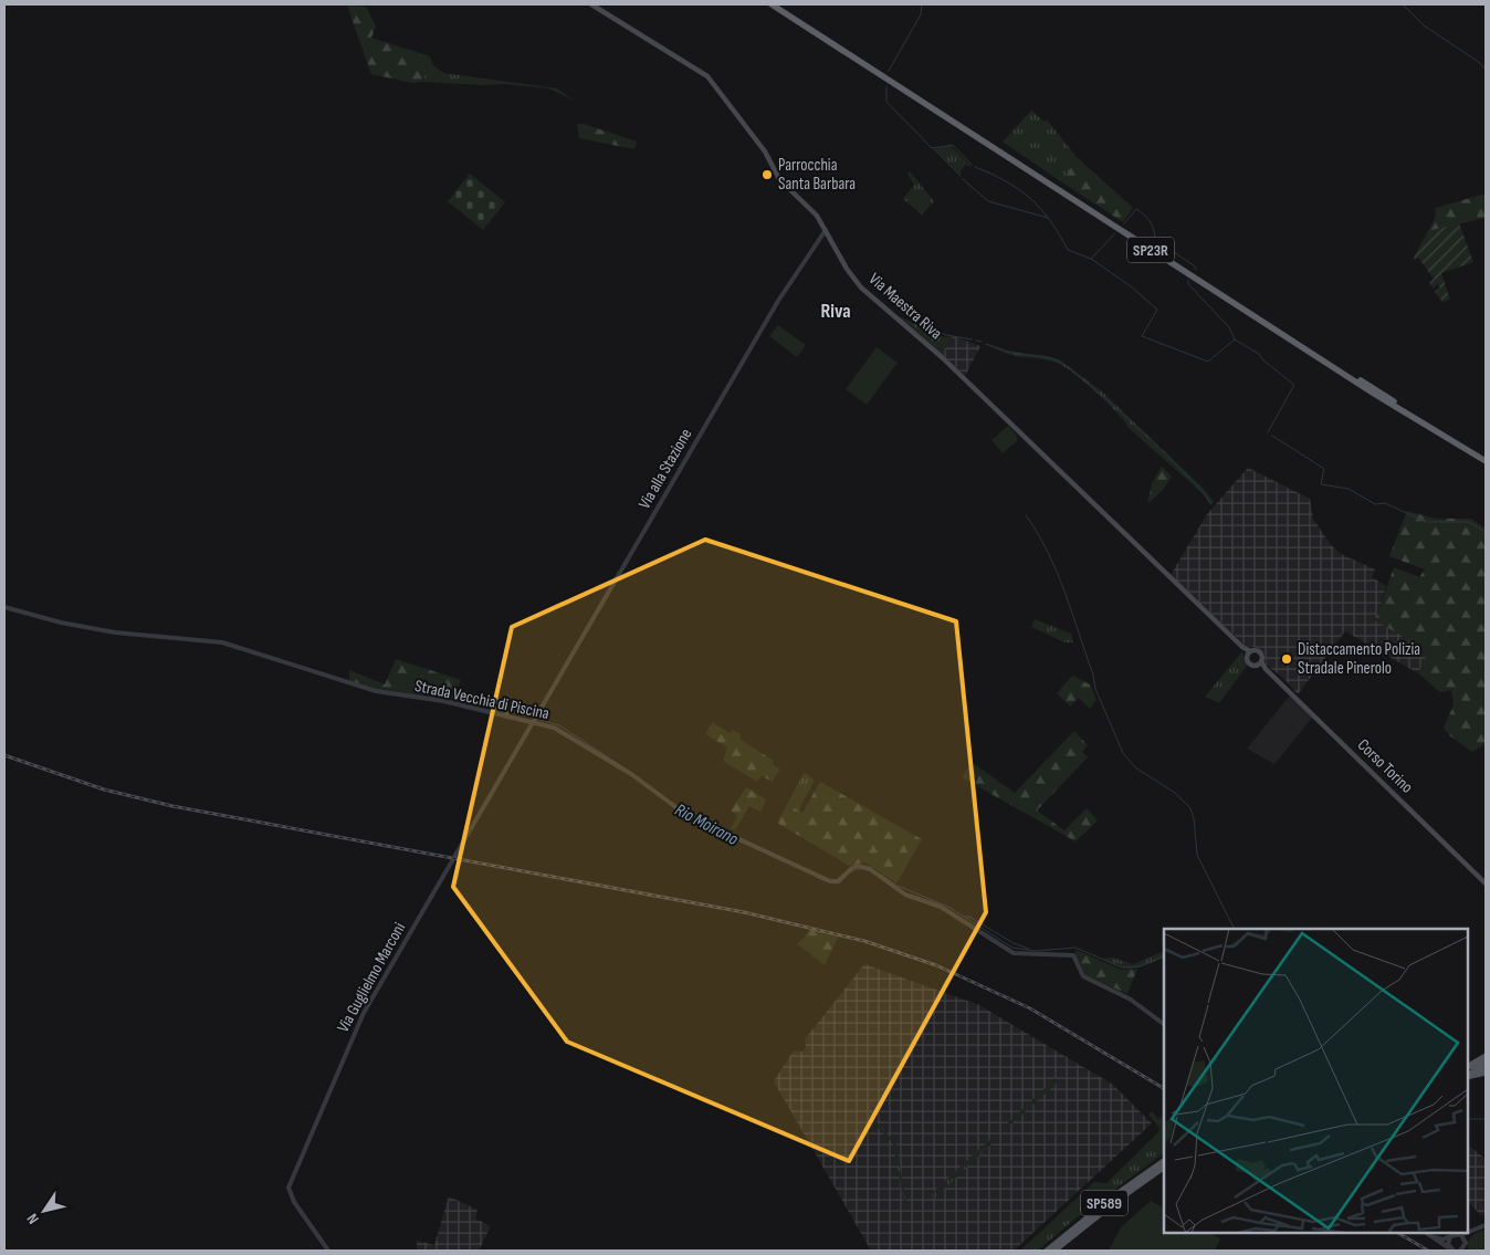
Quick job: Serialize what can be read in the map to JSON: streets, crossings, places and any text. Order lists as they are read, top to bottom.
{
  "streets": {
    "highway": ["SP23R"],
    "main road": ["Via Maestra Riva", "Corso Torino", "SP589"],
    "street": ["Via alla Stazione", "Strada Vecchia di Piscina", "Via Guglielmo Marconi"]
  },
  "crossings": [
    ["Via Maestra Riva", "Via alla Stazione"],
    ["Via alla Stazione", "Strada Vecchia di Piscina"],
    ["Via alla Stazione", "Via Guglielmo Marconi"],
    ["Strada Vecchia di Piscina", "Via Guglielmo Marconi"]
  ],
  "districts": ["Riva"],
  "water": ["Rio Moirano"],
  "places": ["Parrocchia Santa Barbara", "Distaccamento Polizia Stradale Pinerolo"],
  "north": "bottom left"
}
